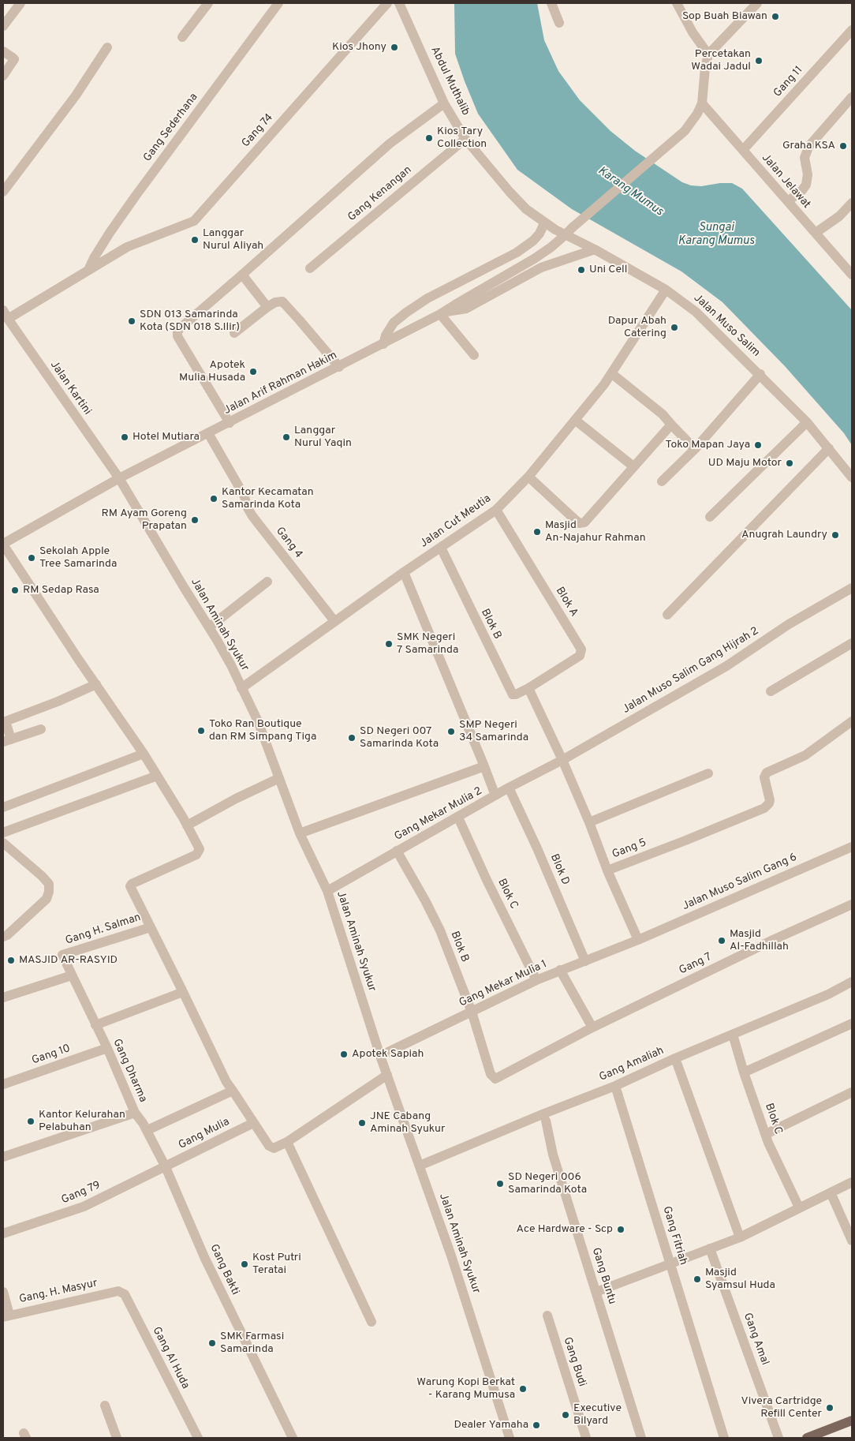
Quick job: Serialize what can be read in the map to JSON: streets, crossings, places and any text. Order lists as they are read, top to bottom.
{
  "streets": {
    "street": [
      "Abdul Muthalib",
      "Gang 11",
      "Gang Sederhana",
      "Gang 74",
      "Jalan Jelawat",
      "Gang Kenangan",
      "Jalan Muso Salim",
      "Jalan Arif Rahman Hakim",
      "Jalan Kartini",
      "Jalan Cut Meutia",
      "Gang 4",
      "Blok A",
      "Blok B",
      "Jalan Aminah Syukur",
      "Jalan Muso Salim Gang Hijrah 2",
      "Gang Mekar Mulia 2",
      "Gang 5",
      "Blok D",
      "Jalan Muso Salim Gang 6",
      "Blok C",
      "Gang H. Salman",
      "Gang 7",
      "Gang Mekar Mulia 1",
      "Gang 10",
      "Gang Amaliah",
      "Gang Dharma",
      "Gang Mulia",
      "Gang 79",
      "Gang Fitriah",
      "Gang Bakti",
      "Gang Buntu",
      "Gang. H. Masyur",
      "Gang Amal",
      "Gang Al Huda",
      "Gang Budi"
    ]
  },
  "crossings": [
    ["Abdul Muthalib", "Gang Kenangan"],
    ["Abdul Muthalib", "Jalan Muso Salim"],
    ["Gang 11", "Jalan Jelawat"],
    ["Gang Sederhana", "Gang 74"],
    ["Jalan Jelawat", "Jalan Arif Rahman Hakim"],
    ["Jalan Muso Salim", "Jalan Cut Meutia"],
    ["Jalan Arif Rahman Hakim", "Jalan Kartini"],
    ["Jalan Arif Rahman Hakim", "Gang 4"],
    ["Jalan Arif Rahman Hakim", "Jalan Aminah Syukur"],
    ["Jalan Kartini", "Jalan Aminah Syukur"],
    ["Jalan Cut Meutia", "Gang 4"],
    ["Jalan Cut Meutia", "Blok A"],
    ["Jalan Cut Meutia", "Blok B"],
    ["Jalan Cut Meutia", "Jalan Aminah Syukur"],
    ["Blok A", "Blok B"],
    ["Blok B", "Gang Mekar Mulia 2"],
    ["Blok B", "Gang 7"],
    ["Blok B", "Gang Mekar Mulia 1"],
    ["Jalan Aminah Syukur", "Gang Mekar Mulia 2"],
    ["Jalan Aminah Syukur", "Gang Mekar Mulia 1"],
    ["Jalan Aminah Syukur", "Gang Amaliah"],
    ["Jalan Muso Salim Gang Hijrah 2", "Gang Mekar Mulia 2"],
    ["Jalan Muso Salim Gang Hijrah 2", "Gang 5"],
    ["Gang Mekar Mulia 2", "Gang 5"],
    ["Gang Mekar Mulia 2", "Blok D"],
    ["Gang Mekar Mulia 2", "Blok C"],
    ["Blok D", "Gang Mekar Mulia 1"],
    ["Jalan Muso Salim Gang 6", "Gang Mekar Mulia 1"],
    ["Blok C", "Gang Mekar Mulia 1"],
    ["Blok C", "Gang Amaliah"],
    ["Gang H. Salman", "Gang Dharma"],
    ["Gang 7", "Gang Mekar Mulia 1"],
    ["Gang 10", "Gang Dharma"],
    ["Gang Amaliah", "Gang Fitriah"],
    ["Gang Dharma", "Gang Bakti"],
    ["Gang Mulia", "Gang 79"],
    ["Gang Mulia", "Gang Bakti"],
    ["Gang 79", "Gang Bakti"],
    ["Gang. H. Masyur", "Gang Al Huda"]
  ],
  "water": ["Karang Mumus", "Sungai Karang Mumus"],
  "places": [
    "Sop Buah Biawan",
    "Kios Jhony",
    "Percetakan Wadai Jadul",
    "Kios Tary Collection",
    "Graha KSA",
    "Langgar Nurul Aliyah",
    "Uni Cell",
    "SDN 013 Samarinda Kota (SDN 018 S.Ilir)",
    "Dapur Abah Catering",
    "Apotek Mulia Husada",
    "Hotel Mutiara",
    "Langgar Nurul Yaqin",
    "Toko Mapan Jaya",
    "UD Maju Motor",
    "Kantor Kecamatan Samarinda Kota",
    "RM Ayam Goreng Prapatan",
    "Masjid An-Najahur Rahman",
    "Anugrah Laundry",
    "Sekolah Apple Tree Samarinda",
    "RM Sedap Rasa",
    "SMK Negeri 7 Samarinda",
    "Toko Ran Boutique dan RM Simpang Tiga",
    "SMP Negeri 34 Samarinda",
    "SD Negeri 007 Samarinda Kota",
    "Masjid Al-Fadhillah",
    "MASJID AR-RASYID",
    "Apotek Sapiah",
    "Kantor Kelurahan Pelabuhan",
    "JNE Cabang Aminah Syukur",
    "SD Negeri 006 Samarinda Kota",
    "Ace Hardware - Scp",
    "Kost Putri Teratai",
    "Masjid Syamsul Huda",
    "SMK Farmasi Samarinda",
    "Warung Kopi Berkat - Karang Mumusa",
    "Vivera Cartridge Refill Center",
    "Executive Bilyard",
    "Dealer Yamaha"
  ]
}
